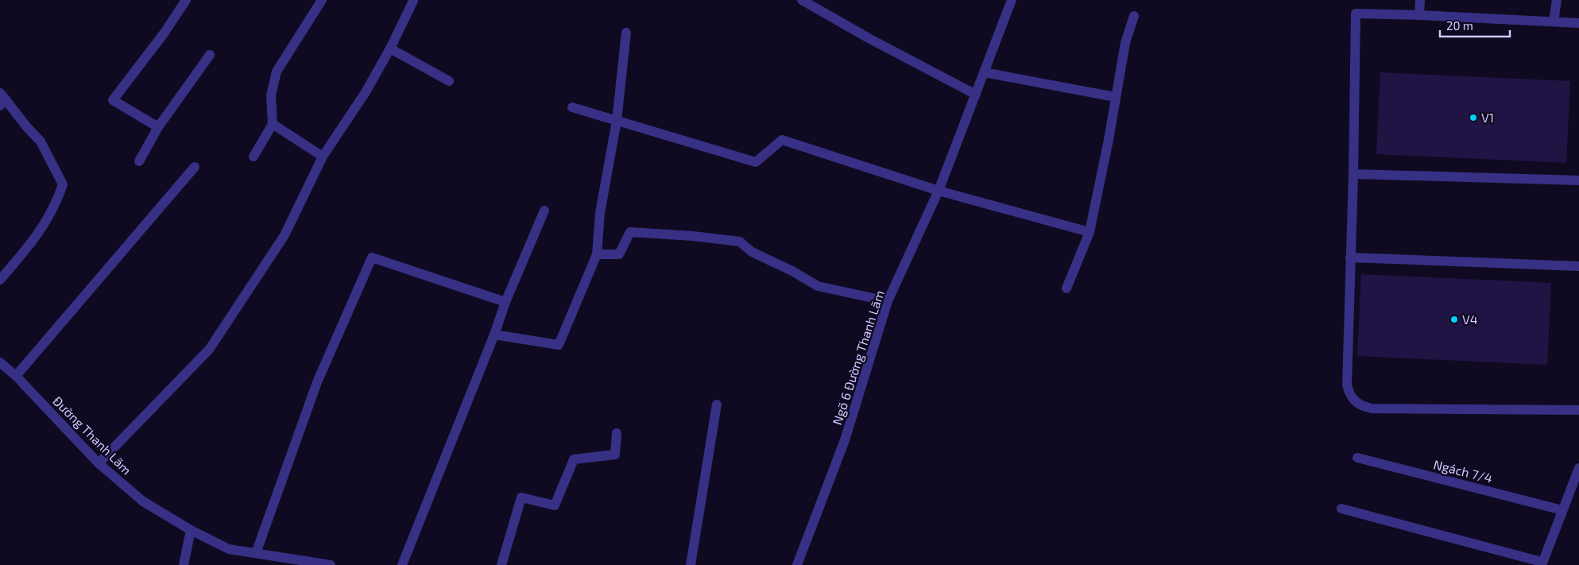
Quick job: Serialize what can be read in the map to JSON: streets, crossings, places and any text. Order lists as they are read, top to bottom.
{
  "streets": {
    "street": ["Ngõ 6 Đường Thanh Lãm", "Đường Thanh Lãm", "Ngách 7/4"]
  },
  "places": ["V1", "V4"],
  "scale_bar": "20 m"
}
